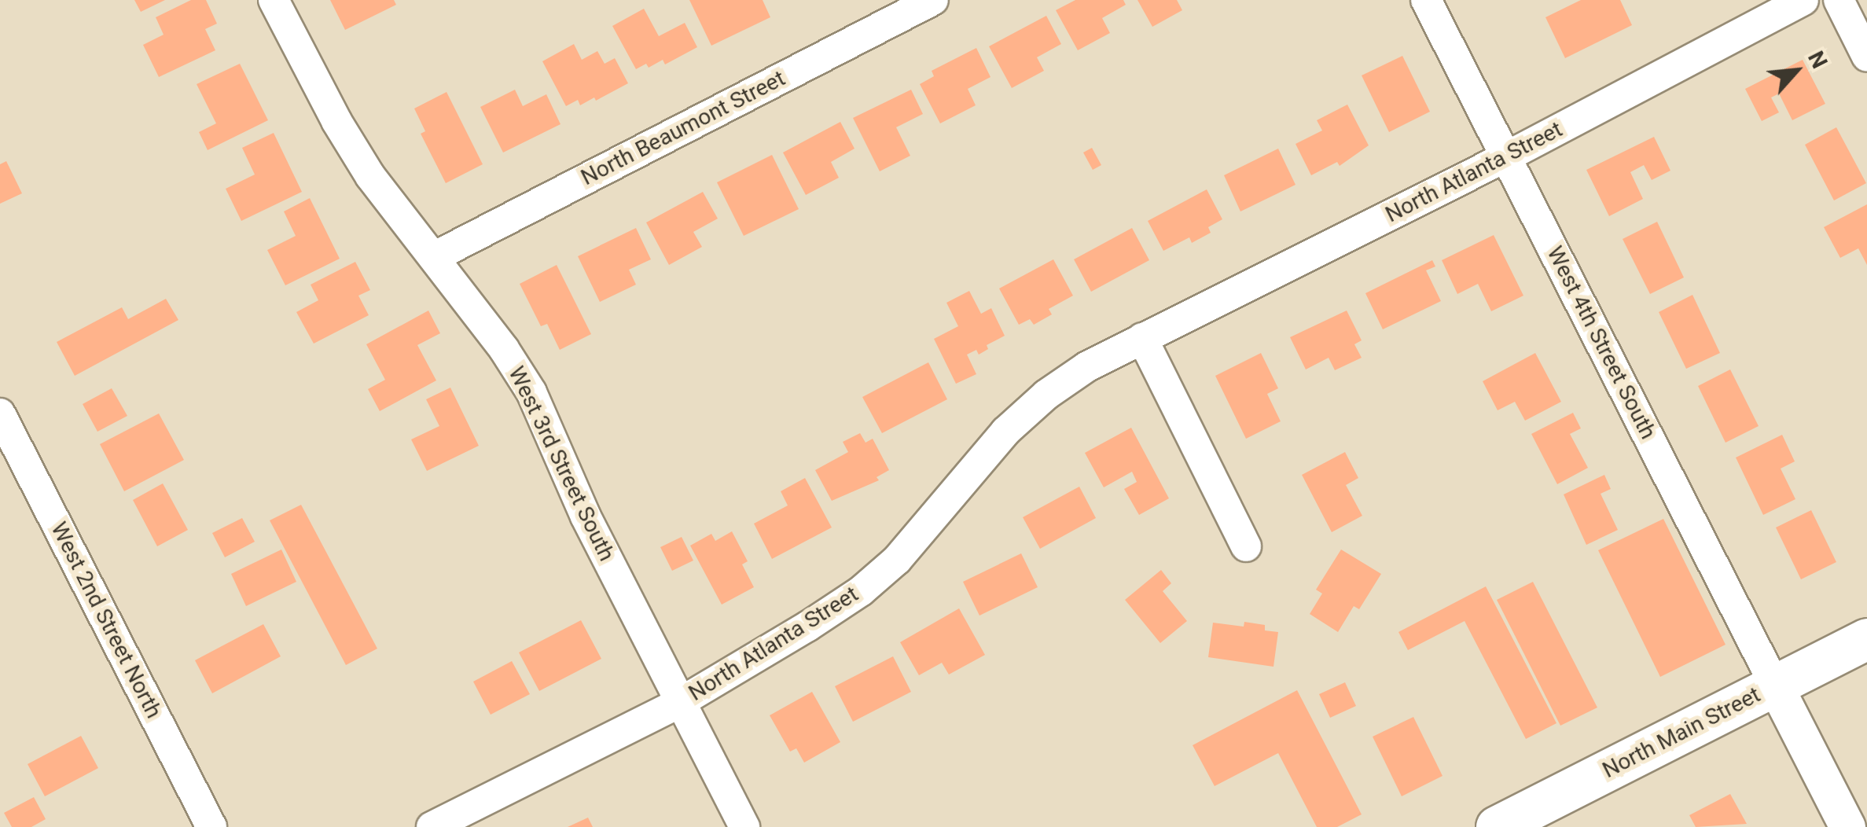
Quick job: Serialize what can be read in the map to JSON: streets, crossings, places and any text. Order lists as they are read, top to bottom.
{
  "streets": {
    "main road": ["North Main Street"],
    "street": [
      "North Beaumont Street",
      "North Atlanta Street",
      "West 4th Street South",
      "West 3rd Street South",
      "West 2nd Street North"
    ]
  },
  "crossings": [
    ["North Beaumont Street", "West 3rd Street South"],
    ["North Atlanta Street", "West 4th Street South"],
    ["North Atlanta Street", "West 3rd Street South"],
    ["West 4th Street South", "North Main Street"]
  ],
  "north": "top right"
}
